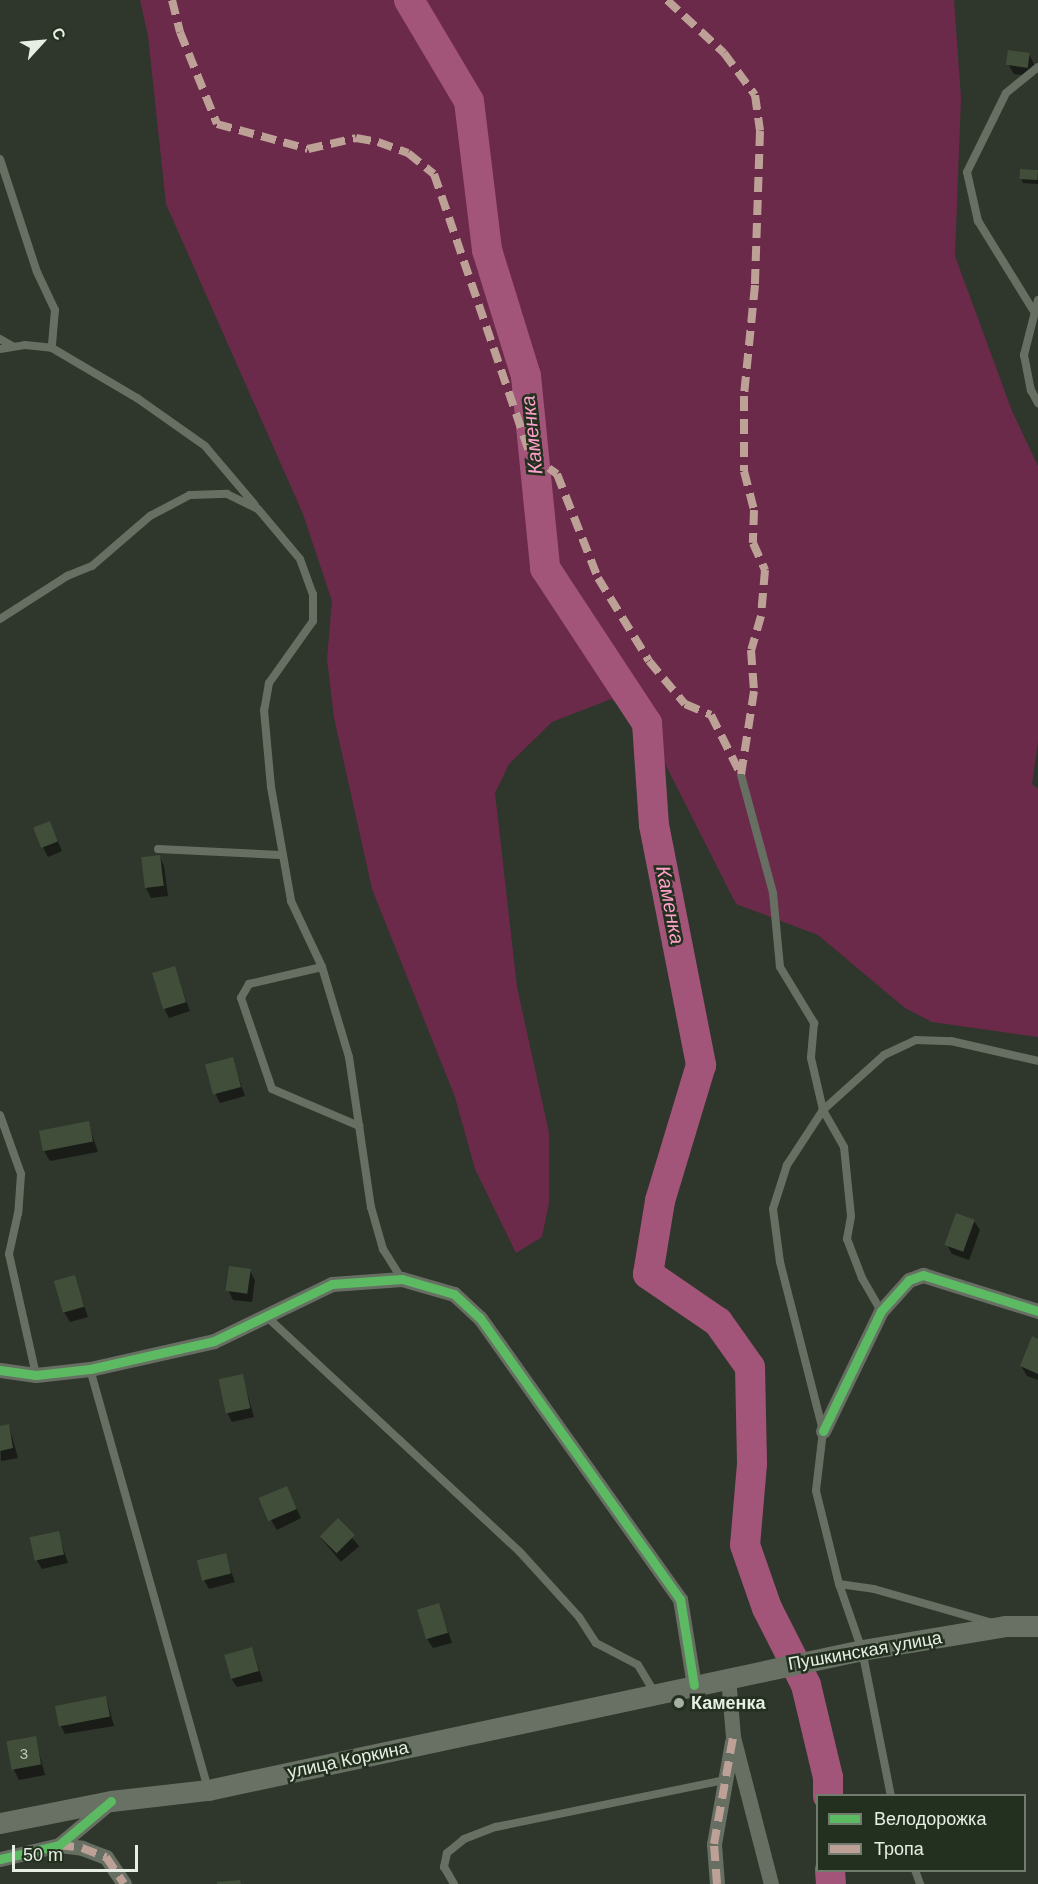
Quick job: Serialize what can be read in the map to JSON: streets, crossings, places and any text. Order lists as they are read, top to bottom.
{
  "streets": {
    "main road": ["Пушкинская улица", "улица Коркина"]
  },
  "crossings": [
    ["Пушкинская улица", "улица Коркина"]
  ],
  "water": ["Каменка"],
  "places": ["Каменка"],
  "house_numbers": ["3"],
  "legend": ["Велодорожка", "Тропа"],
  "scale_bar": "50 m",
  "north": "top right"
}
